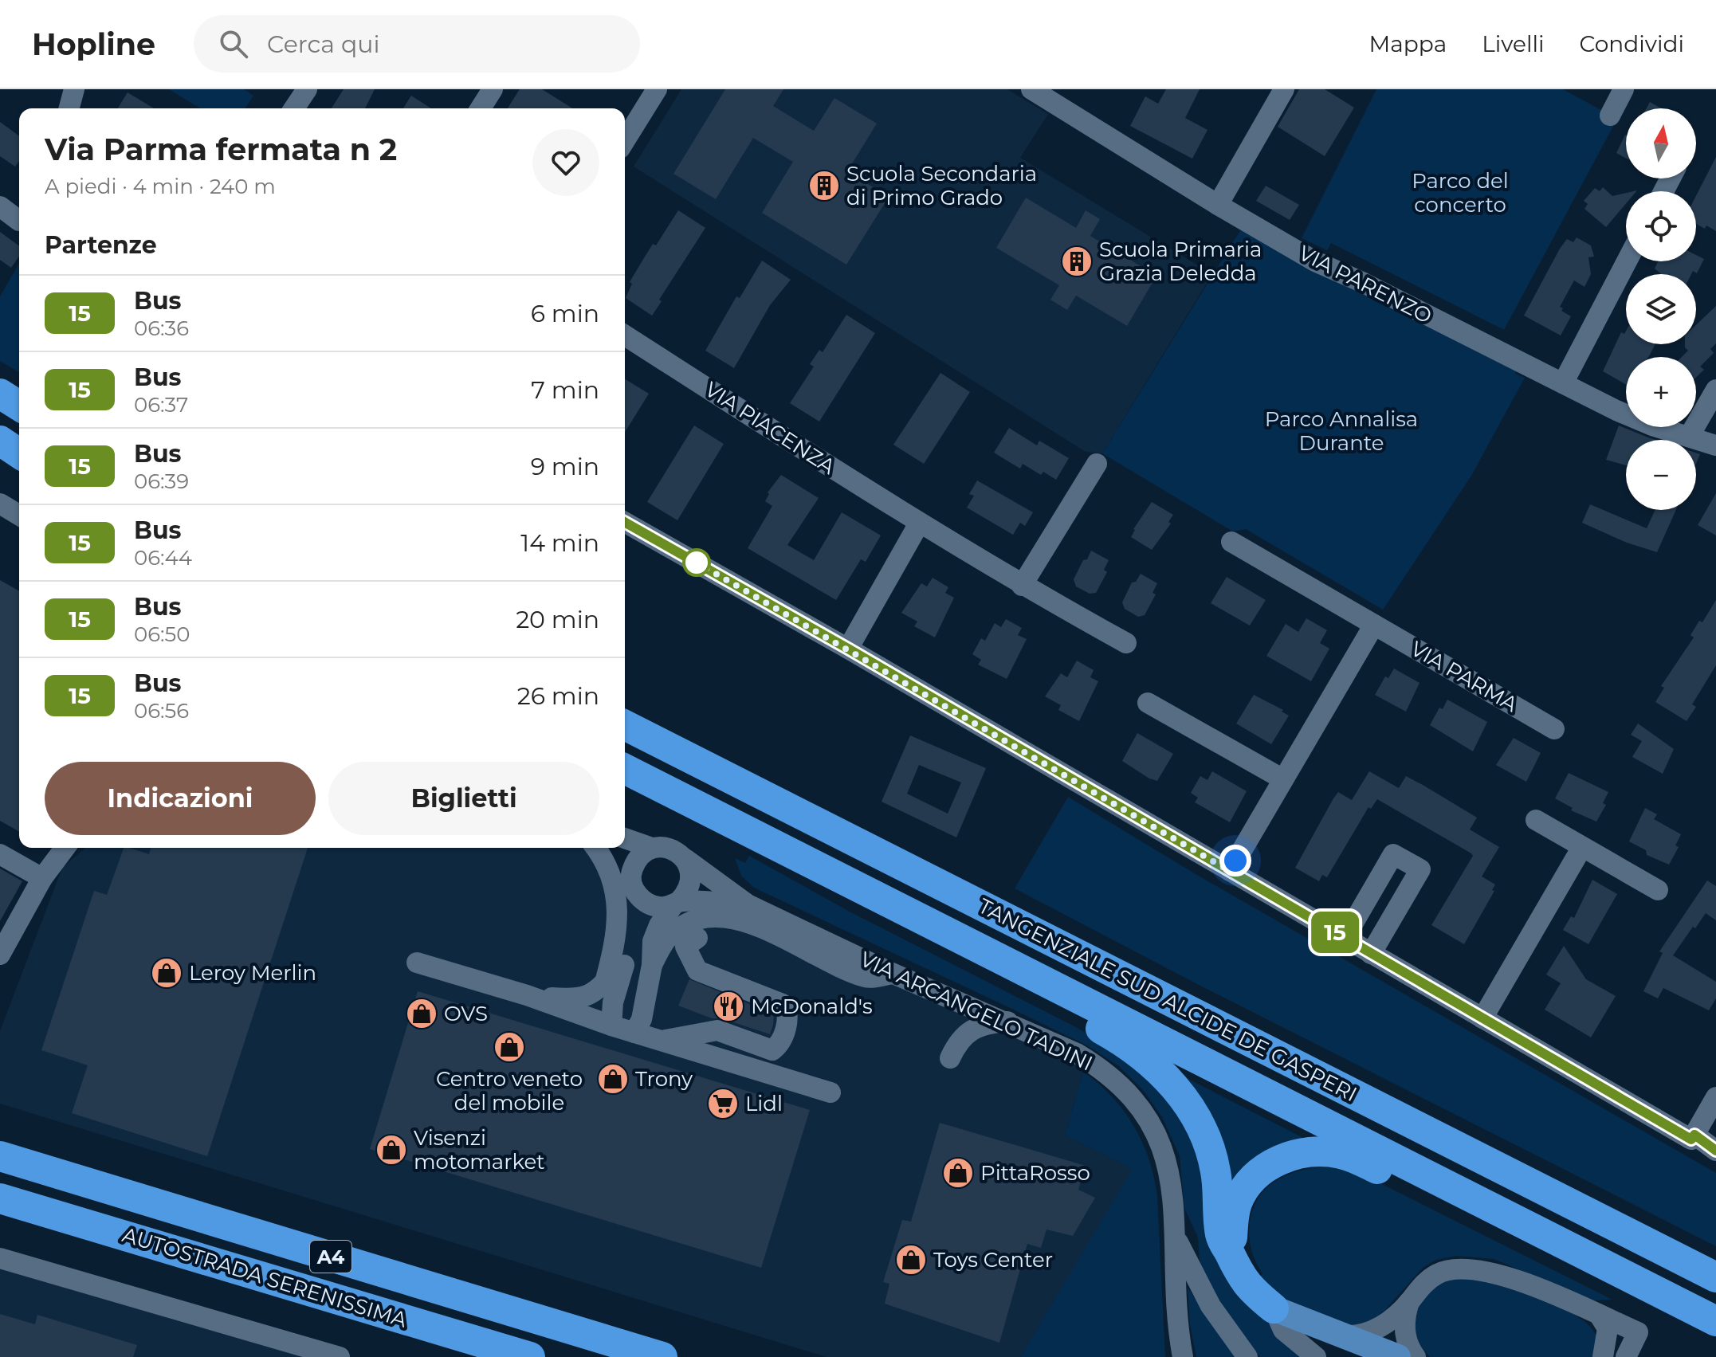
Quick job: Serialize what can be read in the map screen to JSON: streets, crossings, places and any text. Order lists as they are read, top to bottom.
{
  "streets": {
    "highway": ["TANGENZIALE SUD ALCIDE DE GASPERI", "A4", "AUTOSTRADA SERENISSIMA"],
    "street": [
      "VIA PARENZO",
      "VIA PIACENZA",
      "VIA PARMA",
      "VIA ARCANGELO TADINI"
    ]
  },
  "parks": ["Parco del concerto", "Parco Annalisa Durante"],
  "places": {
    "building": ["Scuola Secondaria di Primo Grado", "Scuola Primaria Grazia Deledda"],
    "shop": [
      "Leroy Merlin",
      "OVS",
      "Centro veneto del mobile",
      "Trony",
      "Visenzi motomarket",
      "PittaRosso",
      "Toys Center"
    ],
    "restaurant": ["McDonald's"],
    "supermarket": ["Lidl"]
  },
  "lines": ["bus line 15"],
  "north": "top",
  "page": {
    "header": "Hopline",
    "search": "Cerca qui",
    "nav": ["Mappa", "Livelli", "Condividi"],
    "on_map": "15",
    "map_buttons": ["+", "−"],
    "heading": [
      ["Via Parma fermata n 2", "A piedi · 4 min · 240 m"],
      "Partenze"
    ],
    "list": [
      {
        "mark": "15",
        "name": "Bus",
        "note": "06:36",
        "value": "6 min"
      },
      {
        "mark": "15",
        "name": "Bus",
        "note": "06:37",
        "value": "7 min"
      },
      {
        "mark": "15",
        "name": "Bus",
        "note": "06:39",
        "value": "9 min"
      },
      {
        "mark": "15",
        "name": "Bus",
        "note": "06:44",
        "value": "14 min"
      },
      {
        "mark": "15",
        "name": "Bus",
        "note": "06:50",
        "value": "20 min"
      },
      {
        "mark": "15",
        "name": "Bus",
        "note": "06:56",
        "value": "26 min"
      }
    ],
    "buttons": ["Indicazioni", "Biglietti"]
  }
}
